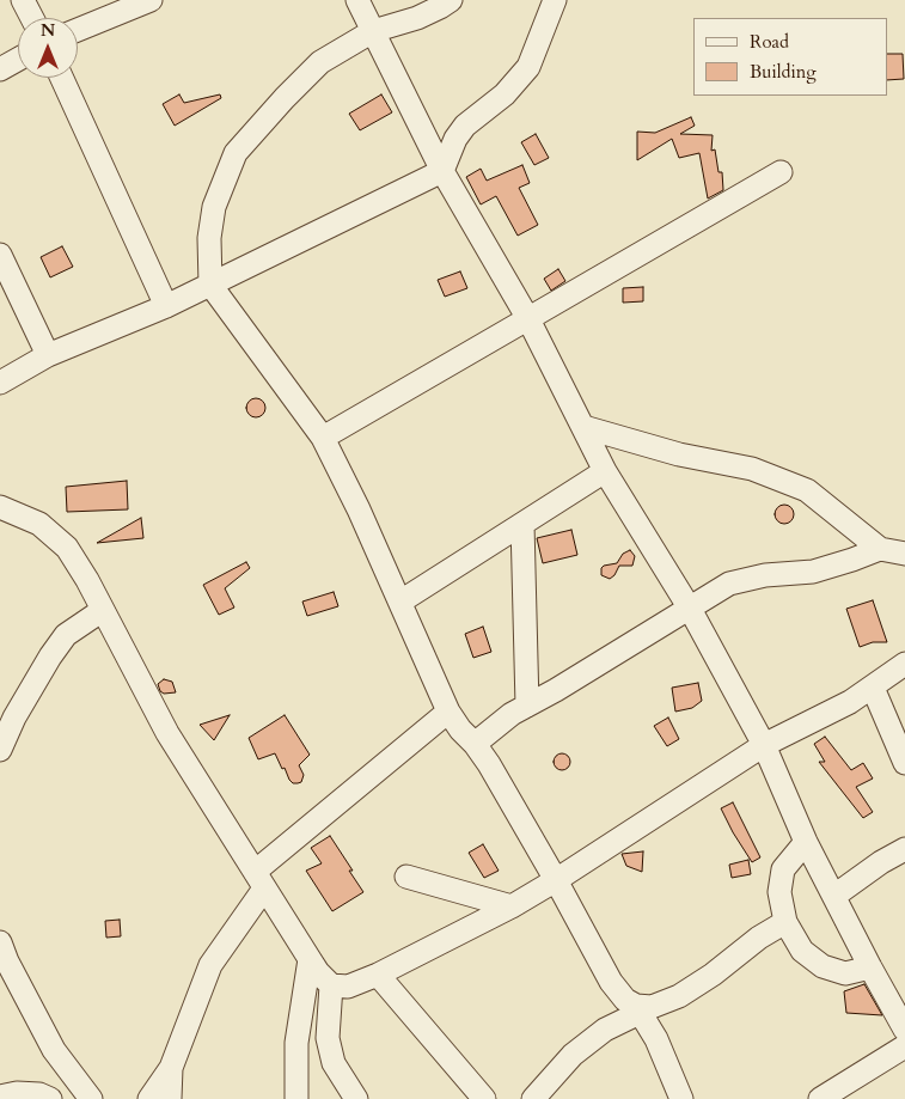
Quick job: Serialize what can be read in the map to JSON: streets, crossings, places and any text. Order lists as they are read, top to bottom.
{
  "legend": ["Road", "Building"],
  "north": "top"
}
